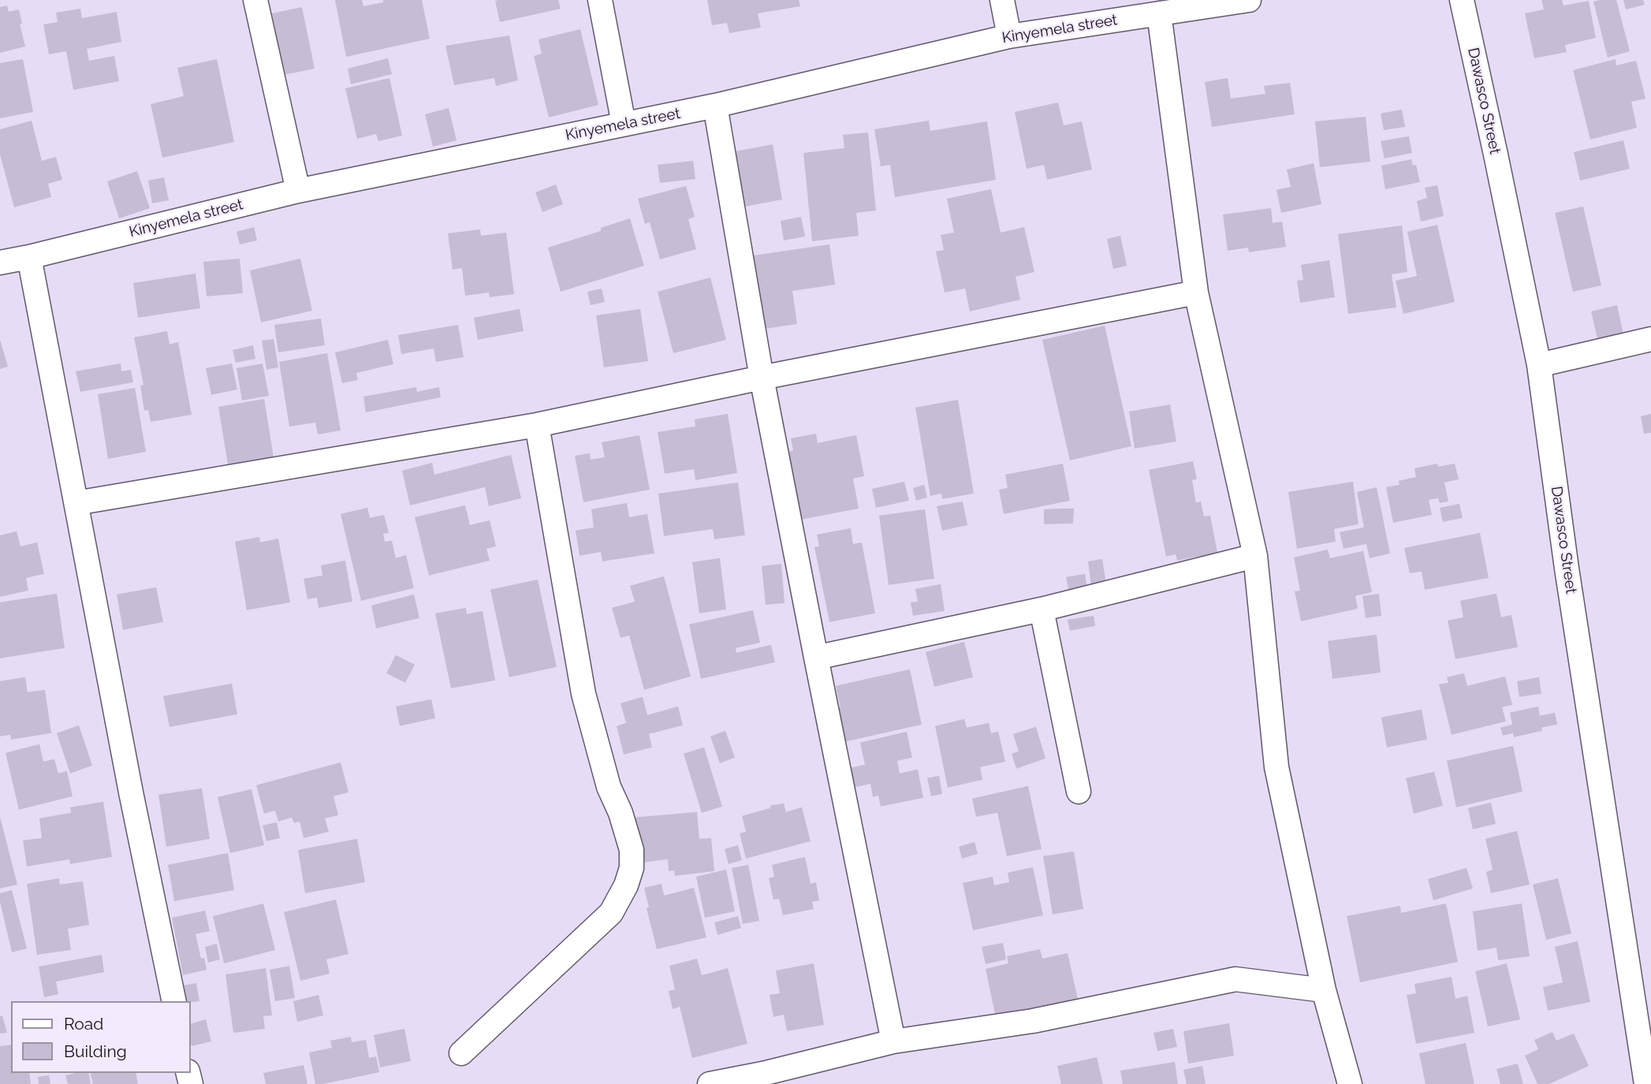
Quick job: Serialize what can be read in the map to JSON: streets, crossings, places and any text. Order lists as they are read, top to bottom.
{
  "streets": {
    "street": ["Kinyemela street", "Dawasco Street"]
  },
  "legend": ["Road", "Building"]
}
